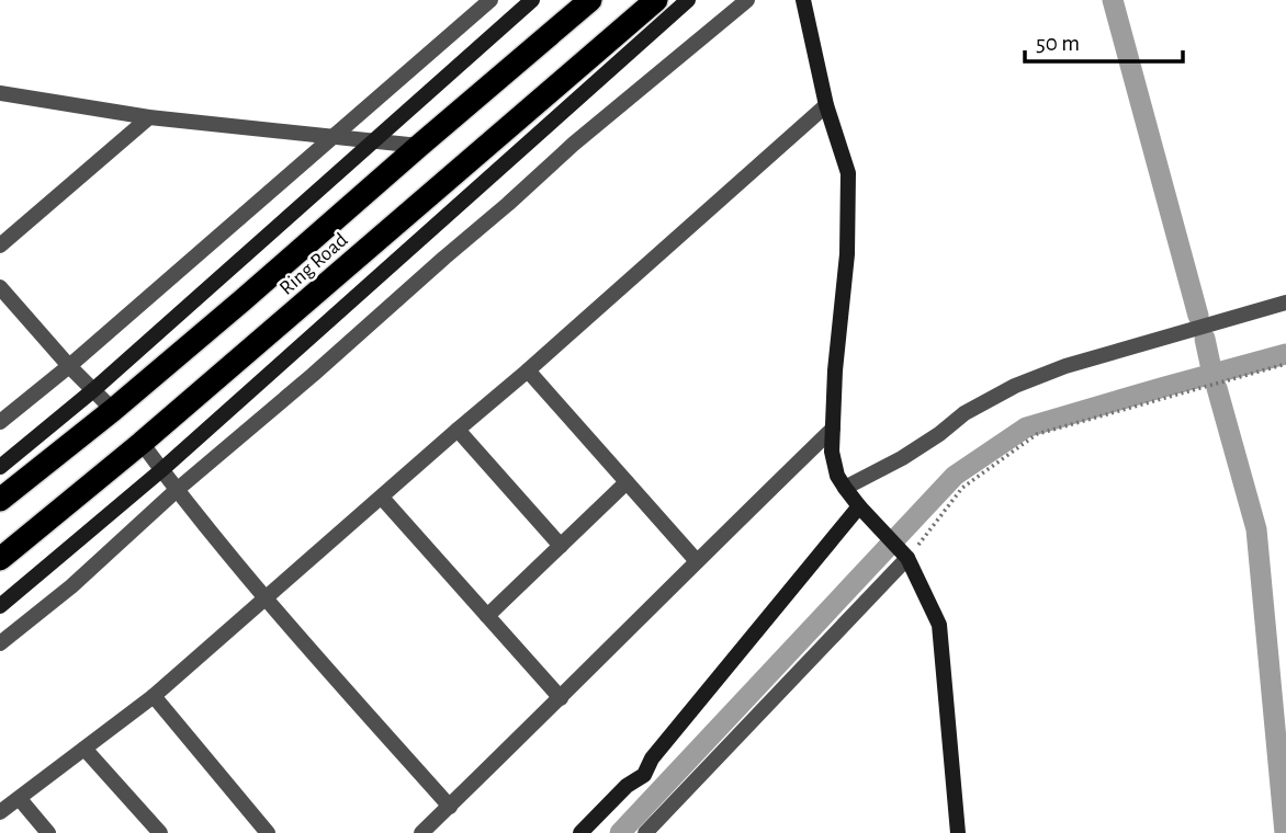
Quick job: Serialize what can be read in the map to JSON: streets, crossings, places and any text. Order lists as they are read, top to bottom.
{
  "streets": {
    "highway": ["Ring Road"]
  },
  "scale_bar": "50 m"
}
